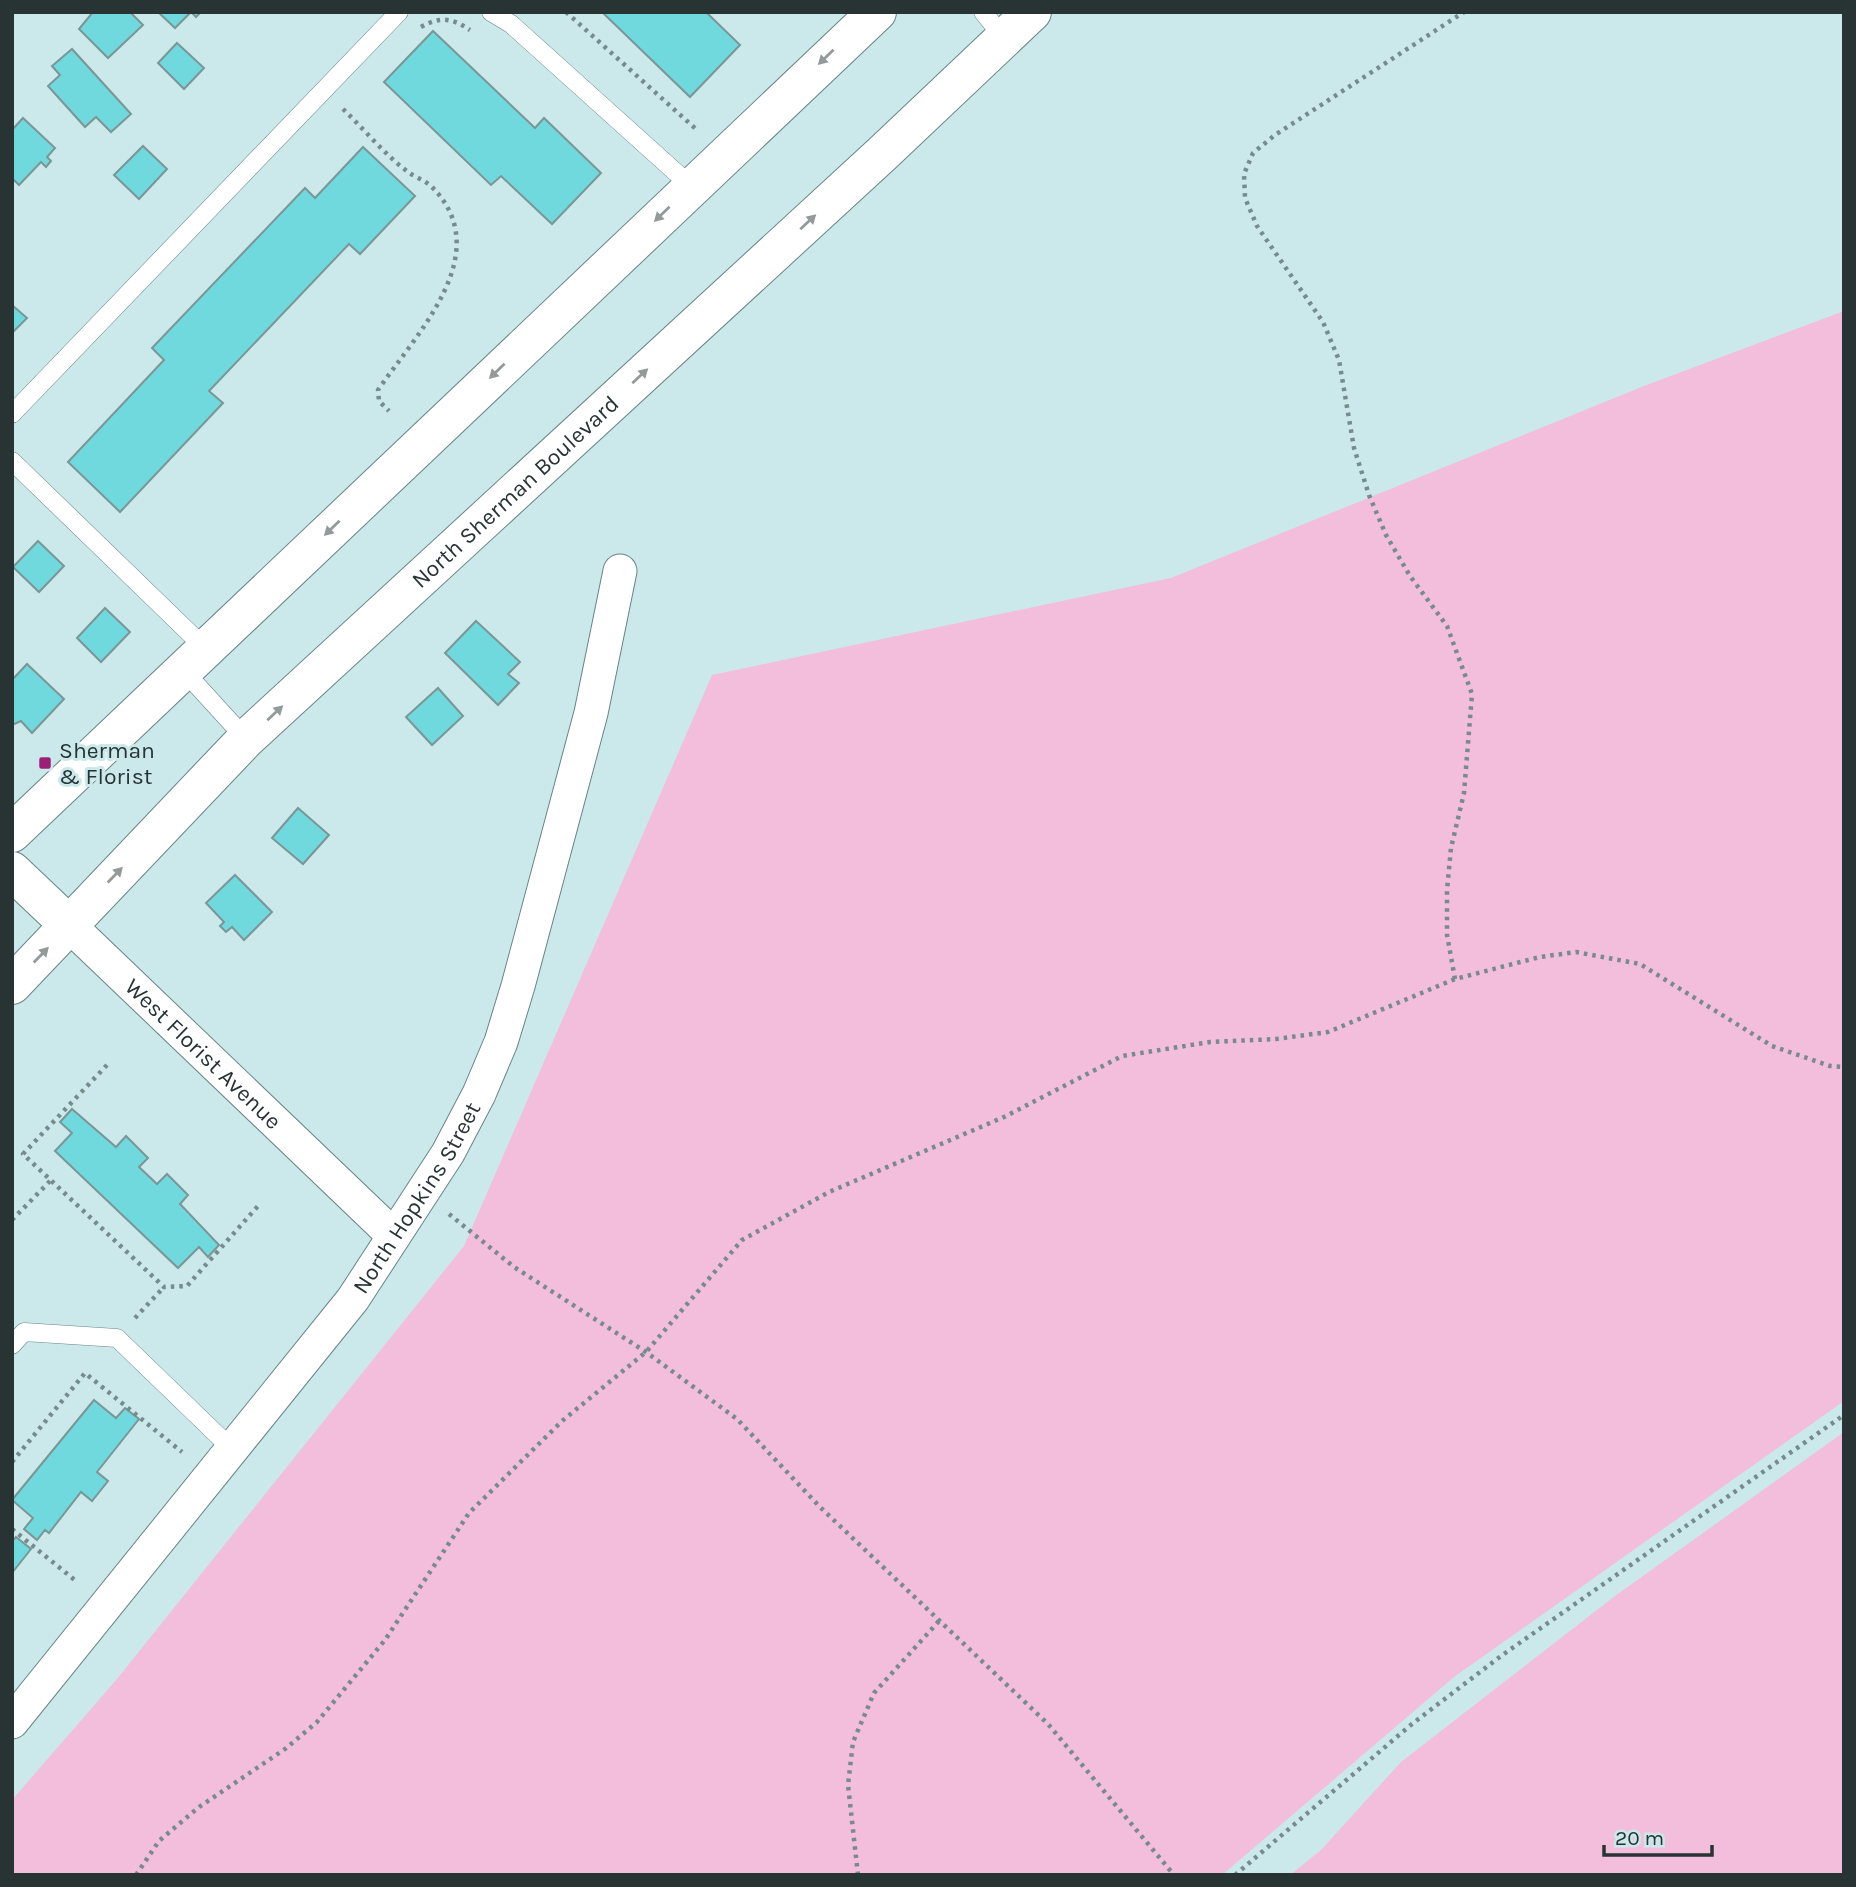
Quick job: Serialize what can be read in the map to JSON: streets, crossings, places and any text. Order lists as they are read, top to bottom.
{
  "streets": {
    "main road": ["North Sherman Boulevard", "West Florist Avenue"],
    "street": ["North Hopkins Street"]
  },
  "crossings": [
    ["North Sherman Boulevard", "West Florist Avenue"],
    ["West Florist Avenue", "North Hopkins Street"]
  ],
  "places": {
    "transit": ["Sherman & Florist"]
  },
  "scale_bar": "20 m"
}
